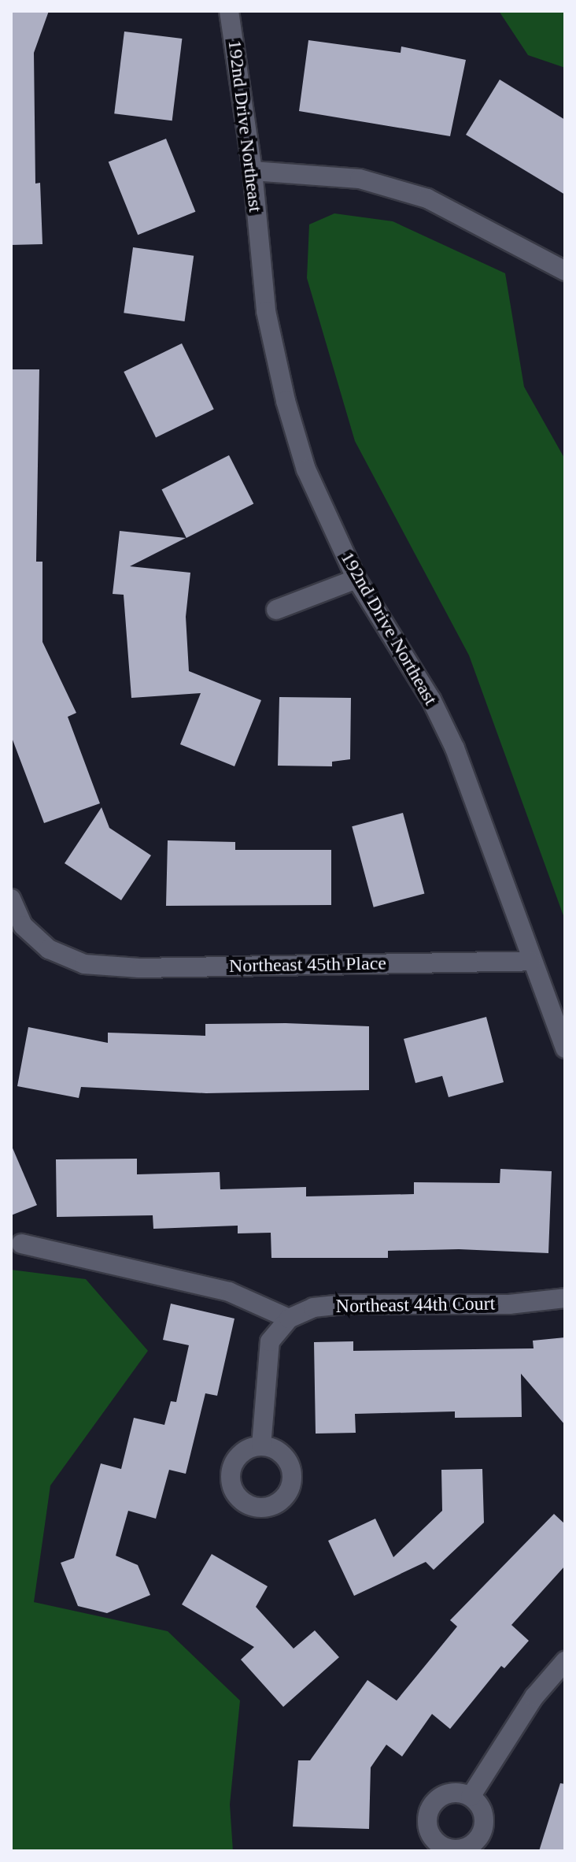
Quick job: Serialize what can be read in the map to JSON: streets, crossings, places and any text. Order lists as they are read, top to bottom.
{
  "streets": {
    "street": ["192nd Drive Northeast", "Northeast 45th Place", "Northeast 44th Court"]
  },
  "crossings": [
    ["192nd Drive Northeast", "Northeast 45th Place"]
  ]
}
